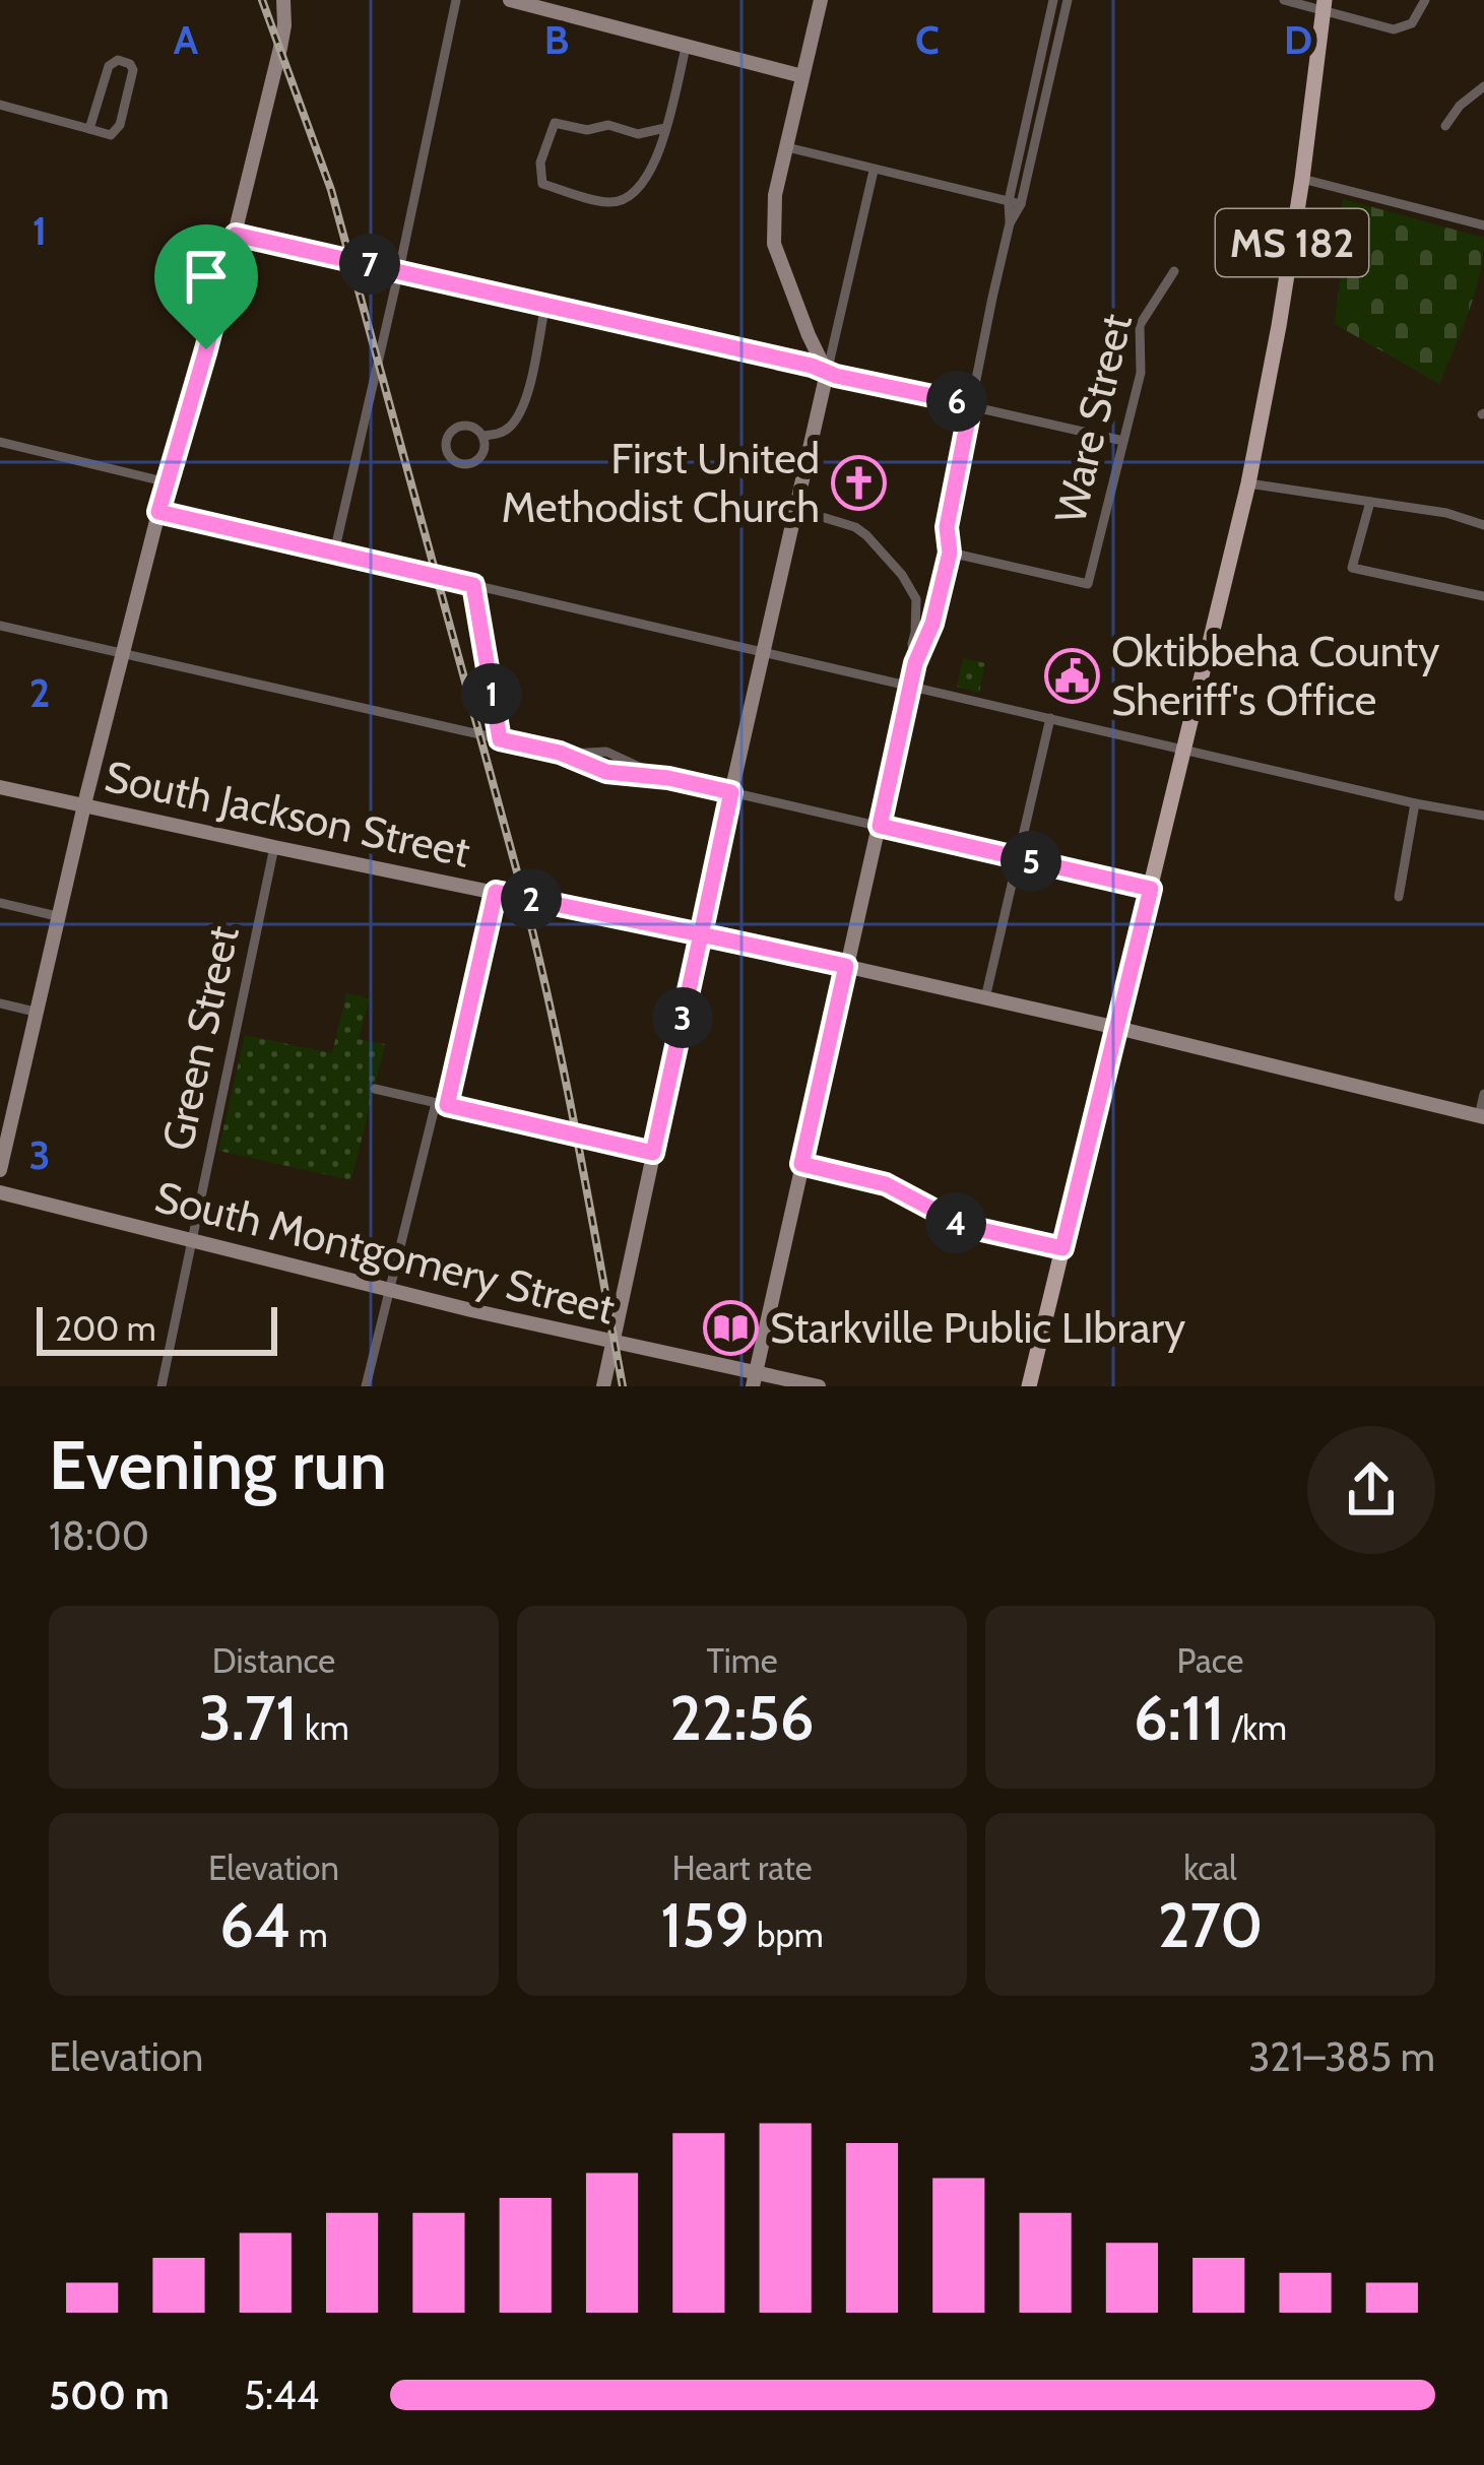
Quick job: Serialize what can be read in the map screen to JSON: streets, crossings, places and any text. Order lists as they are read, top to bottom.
{
  "streets": {
    "main road": ["MS 182"],
    "street": [
      "Ware Street",
      "South Jackson Street",
      "Green Street",
      "South Montgomery Street"
    ]
  },
  "crossings": [
    ["MS 182", "South Jackson Street"],
    ["South Jackson Street", "Green Street"],
    ["Green Street", "South Montgomery Street"]
  ],
  "places": {
    "church": ["First United Methodist Church"],
    "public building": ["Oktibbeha County Sheriff's Office"],
    "library": ["Starkville Public LIbrary"]
  },
  "scale_bar": "200 m",
  "page": {
    "pins": [
      "7",
      "6",
      "1",
      "5",
      "2",
      "3",
      "4"
    ],
    "scale": "200 m",
    "heading": ["Evening run", "18:00"],
    "stats": [
      ["Distance", "3.71 km"],
      ["Time", "22:56"],
      ["Pace", "6:11 /km"],
      ["Elevation", "64 m"],
      ["Heart rate", "159 bpm"],
      ["kcal", "270"]
    ],
    "chart": ["Elevation", "321–385 m"],
    "list": [
      {
        "name": "500 m",
        "note": "5:44"
      }
    ]
  },
  "grid": {
    "columns": [
      "A",
      "B",
      "C",
      "D"
    ],
    "rows": ["1", "2", "3"]
  }
}
